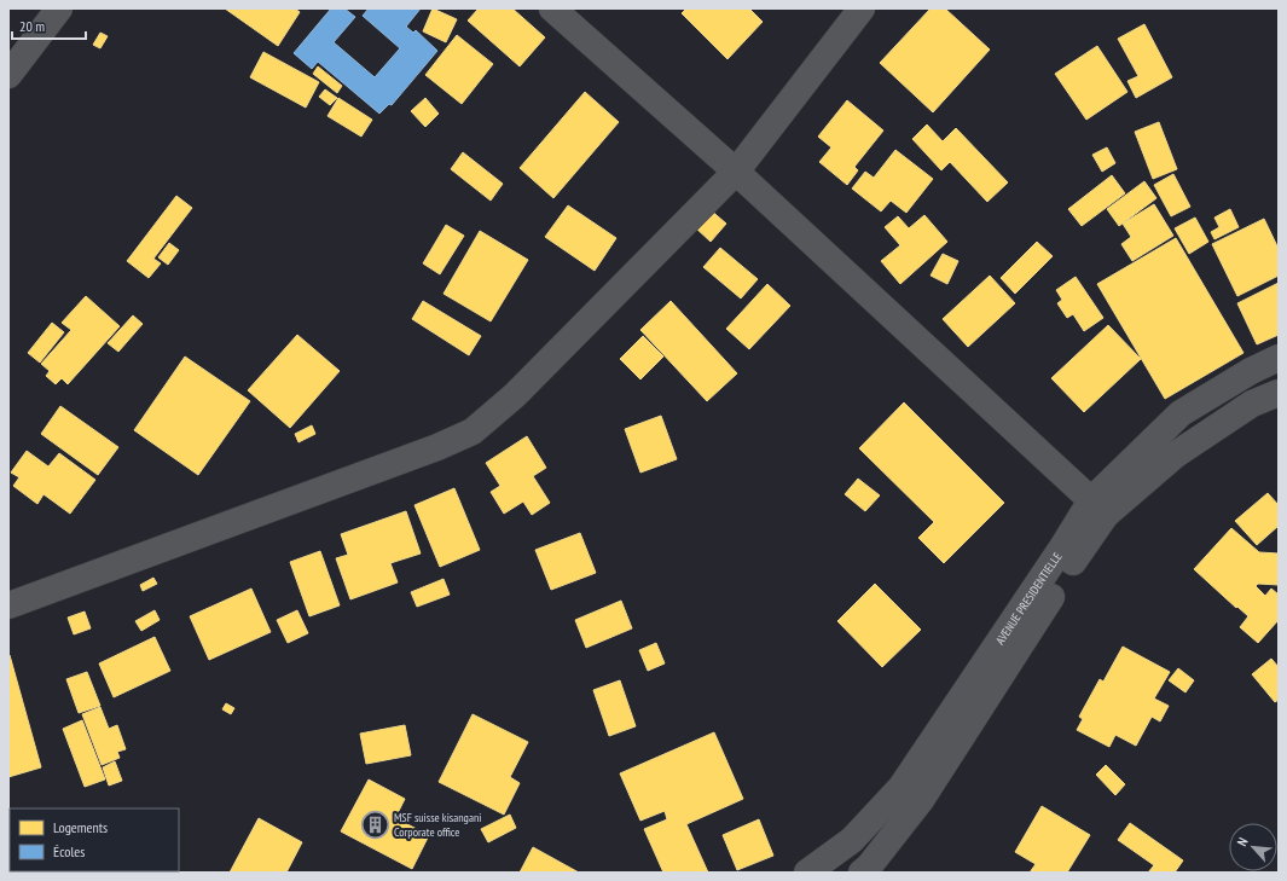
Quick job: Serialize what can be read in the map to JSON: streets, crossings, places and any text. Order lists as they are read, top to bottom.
{
  "streets": {
    "street": ["AVENUE PRESIDENTIELLE"]
  },
  "places": {
    "building": ["MSF suisse kisangani Corporate office"]
  },
  "legend": ["Logements", "Écoles"],
  "scale_bar": "20 m",
  "north": "top left"
}
